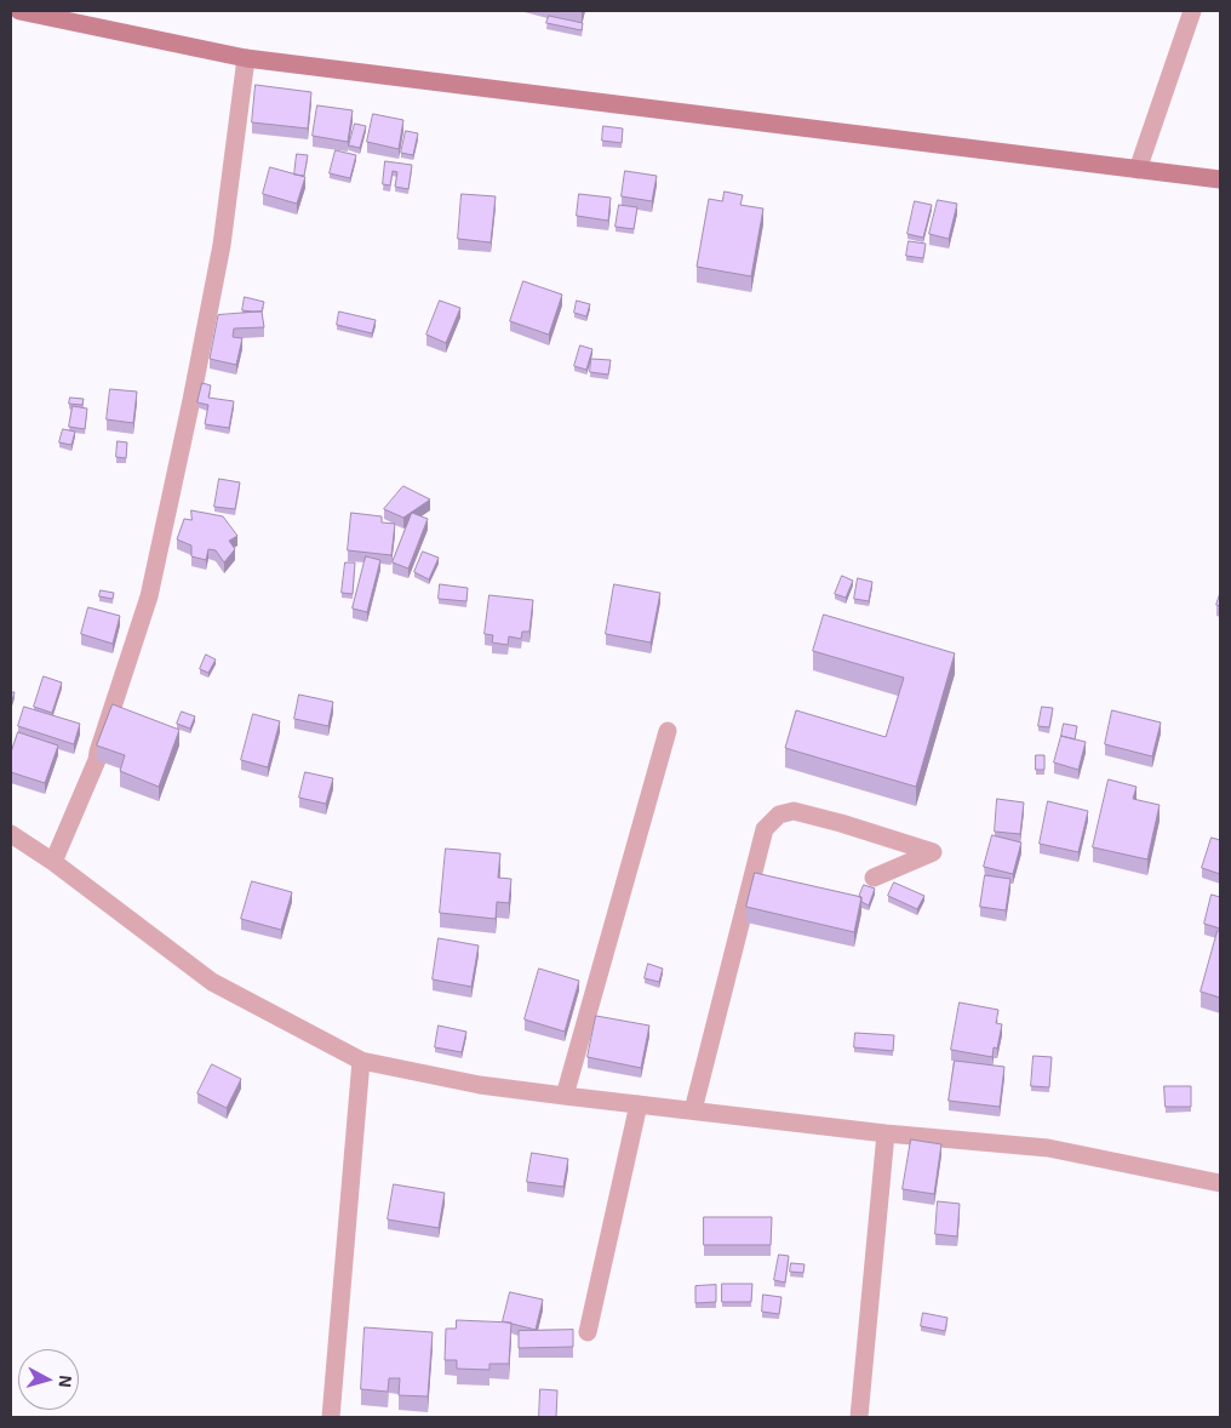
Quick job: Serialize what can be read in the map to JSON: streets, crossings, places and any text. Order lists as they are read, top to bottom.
{
  "north": "right"
}
